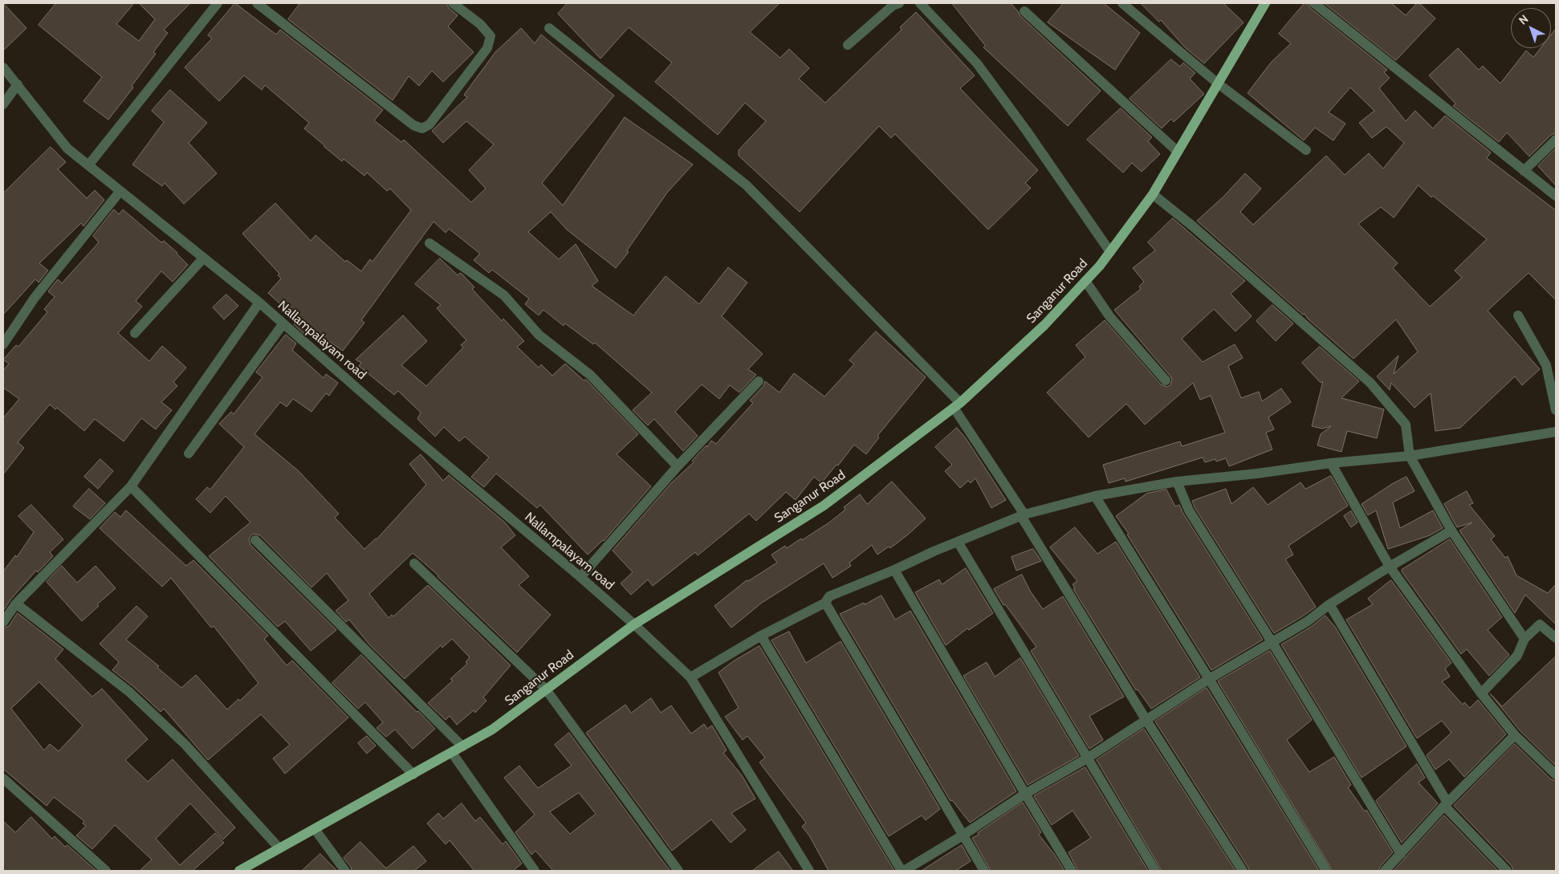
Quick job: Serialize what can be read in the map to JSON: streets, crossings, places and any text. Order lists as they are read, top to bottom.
{
  "streets": {
    "main road": ["Sanganur Road"],
    "street": ["Nallampalayam road"]
  },
  "crossings": [
    ["Sanganur Road", "Nallampalayam road"]
  ],
  "north": "top left"
}
